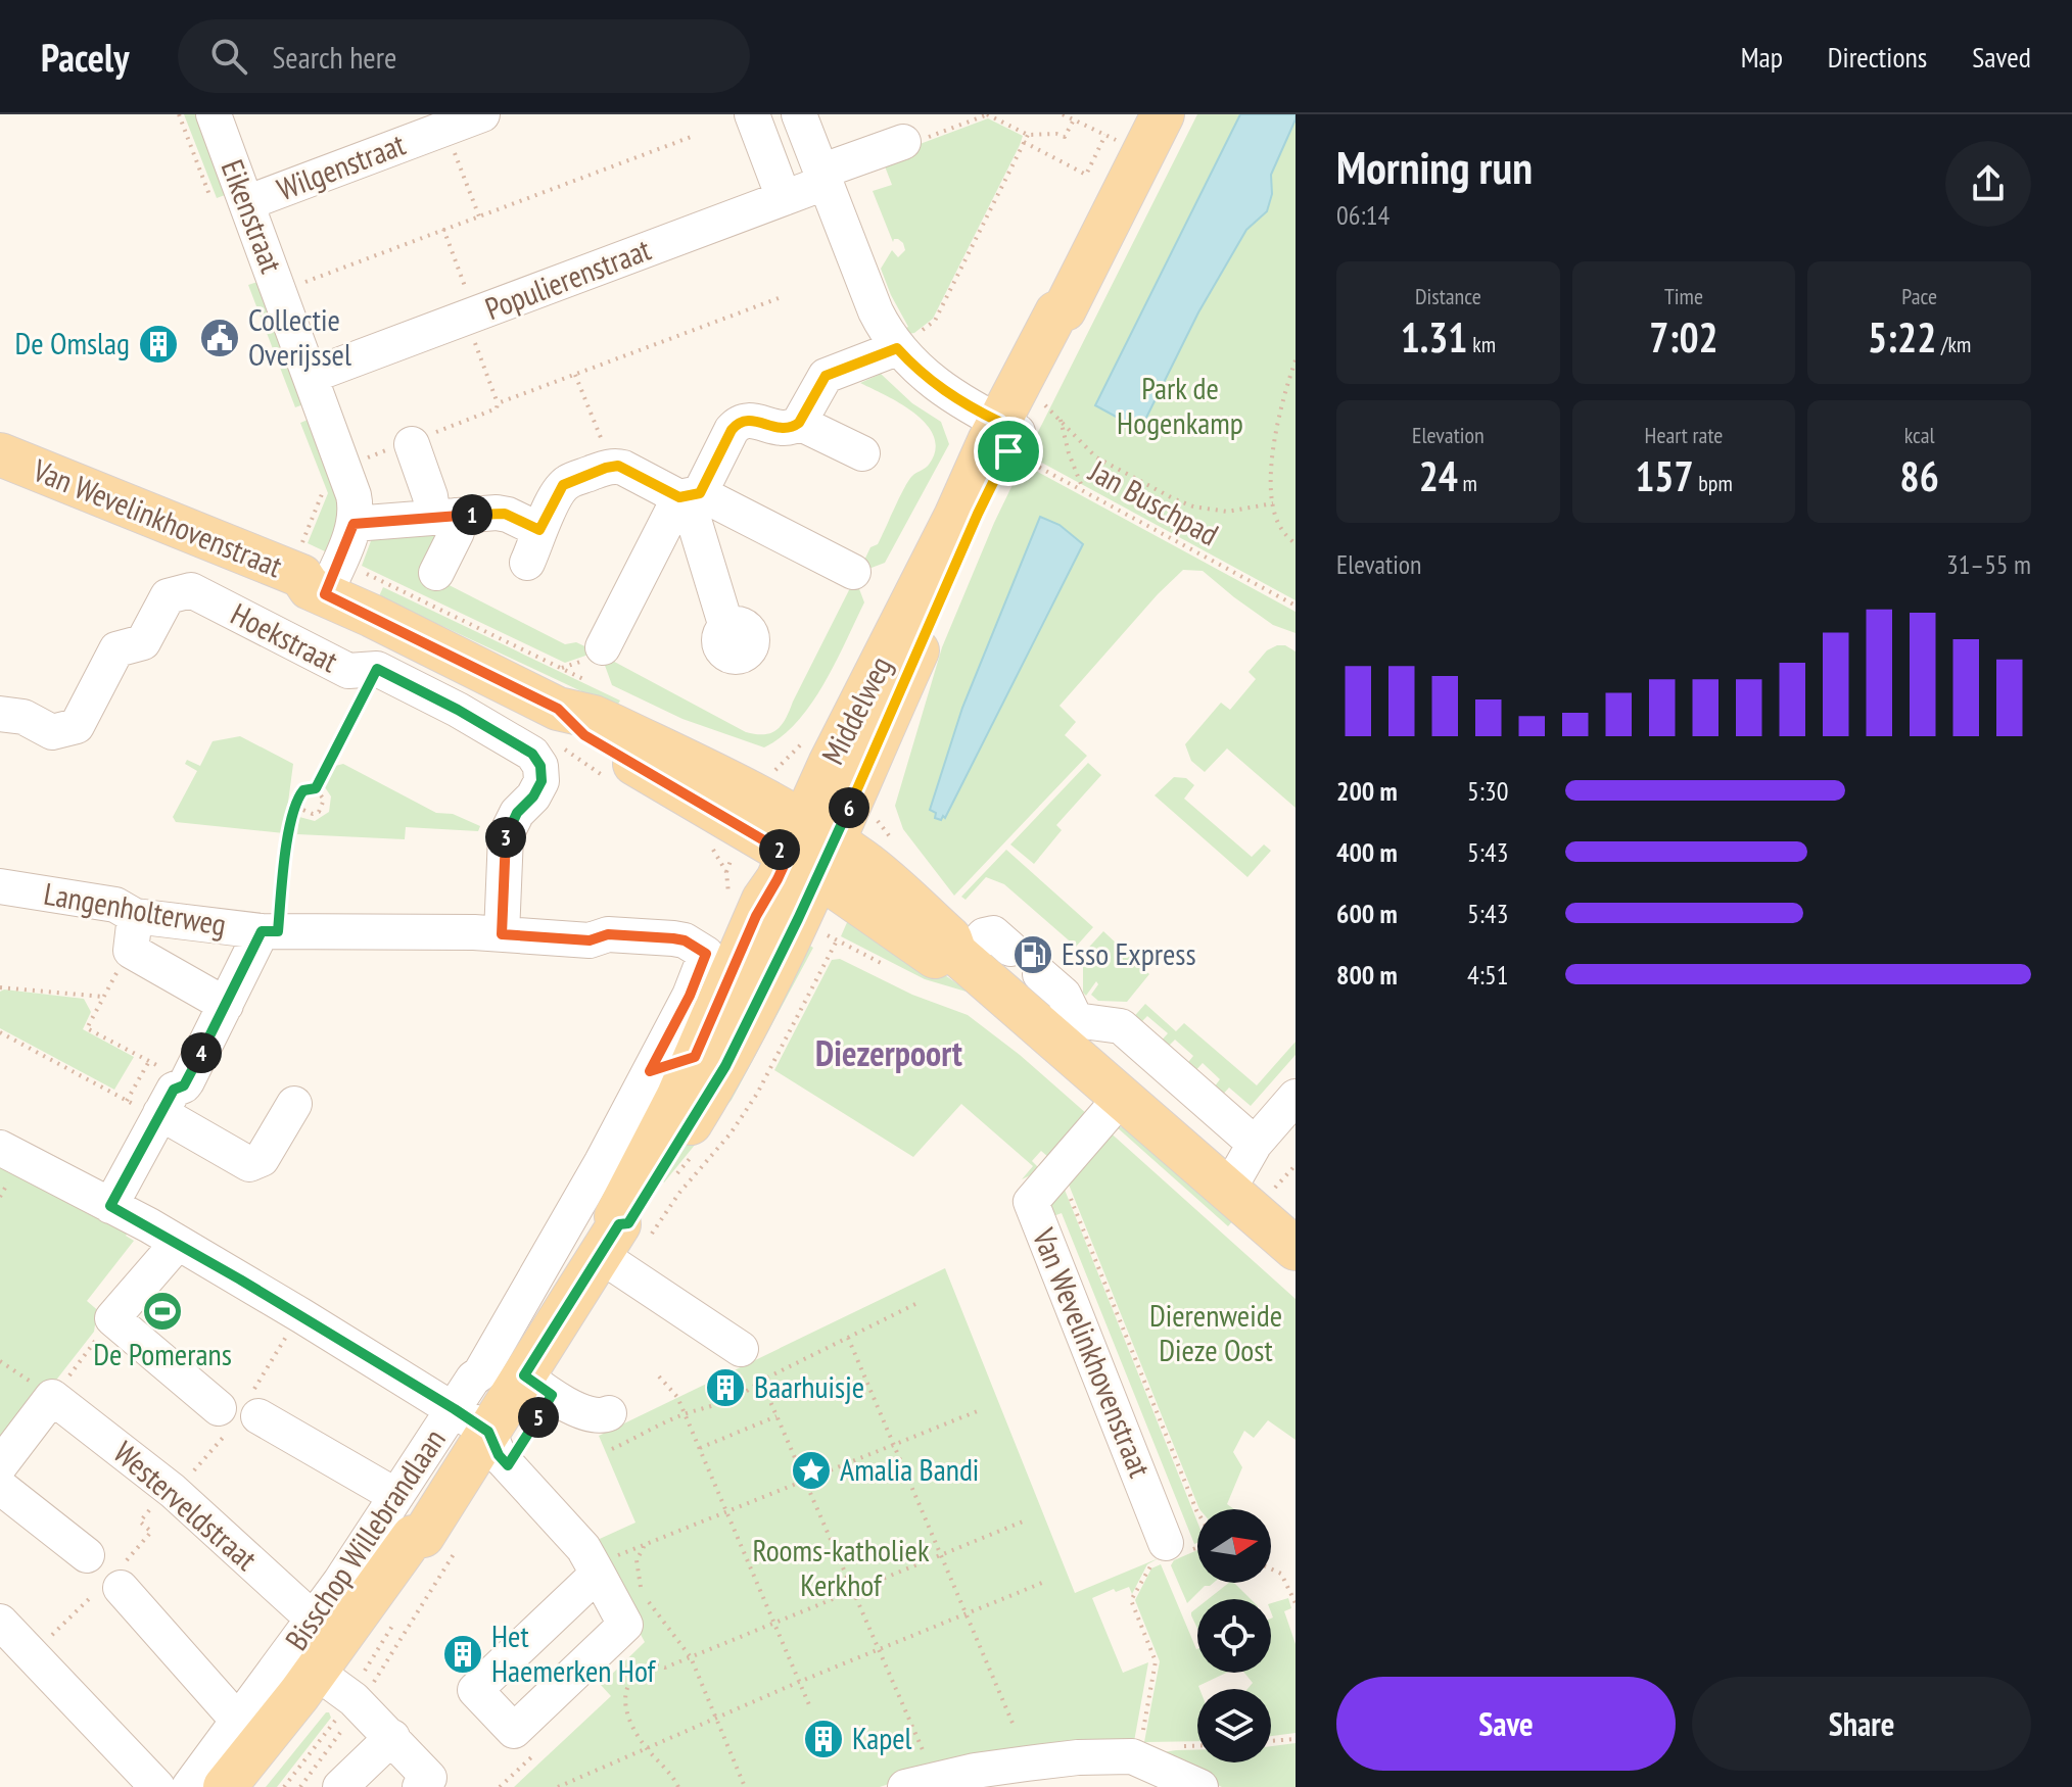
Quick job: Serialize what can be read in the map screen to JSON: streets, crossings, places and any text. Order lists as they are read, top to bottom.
{
  "streets": {
    "main road": ["Van Wevelinkhovenstraat", "Middelweg", "Bisschop Willebrandlaan"],
    "street": [
      "Wilgenstraat",
      "Eikenstraat",
      "Populierenstraat",
      "Hoekstraat",
      "Langenholterweg",
      "Westerveldstraat"
    ],
    "path": ["Jan Buschpad"]
  },
  "crossings": [
    ["Wilgenstraat", "Eikenstraat"],
    ["Eikenstraat", "Populierenstraat"],
    ["Eikenstraat", "Van Wevelinkhovenstraat"],
    ["Jan Buschpad", "Middelweg"],
    ["Van Wevelinkhovenstraat", "Middelweg"],
    ["Van Wevelinkhovenstraat", "Bisschop Willebrandlaan"],
    ["Hoekstraat", "Langenholterweg"],
    ["Middelweg", "Bisschop Willebrandlaan"],
    ["Langenholterweg", "Bisschop Willebrandlaan"],
    ["Westerveldstraat", "Bisschop Willebrandlaan"]
  ],
  "districts": ["Diezerpoort"],
  "parks": ["Park de Hogenkamp", "Dierenweide Dieze Oost", "Rooms-katholiek Kerkhof"],
  "places": {
    "public building": ["Collectie Overijssel"],
    "building": [
      "De Omslag",
      "Baarhuisje",
      "Het Haemerken Hof",
      "Kapel"
    ],
    "fuel station": ["Esso Express"],
    "sports": ["De Pomerans"],
    "place": ["Amalia Bandi"]
  },
  "north": "right",
  "page": {
    "header": "Pacely",
    "search": "Search here",
    "nav": ["Map", "Directions", "Saved"],
    "heading": ["Morning run", "06:14"],
    "stats": [
      ["Distance", "1.31 km"],
      ["Time", "7:02"],
      ["Pace", "5:22 /km"],
      ["Elevation", "24 m"],
      ["Heart rate", "157 bpm"],
      ["kcal", "86"]
    ],
    "pins": [
      "1",
      "6",
      "3",
      "2",
      "4",
      "5"
    ],
    "chart": ["Elevation", "31–55 m"],
    "list": [
      {
        "name": "200 m",
        "note": "5:30"
      },
      {
        "name": "400 m",
        "note": "5:43"
      },
      {
        "name": "600 m",
        "note": "5:43"
      },
      {
        "name": "800 m",
        "note": "4:51"
      }
    ],
    "buttons": ["Save", "Share"]
  }
}
